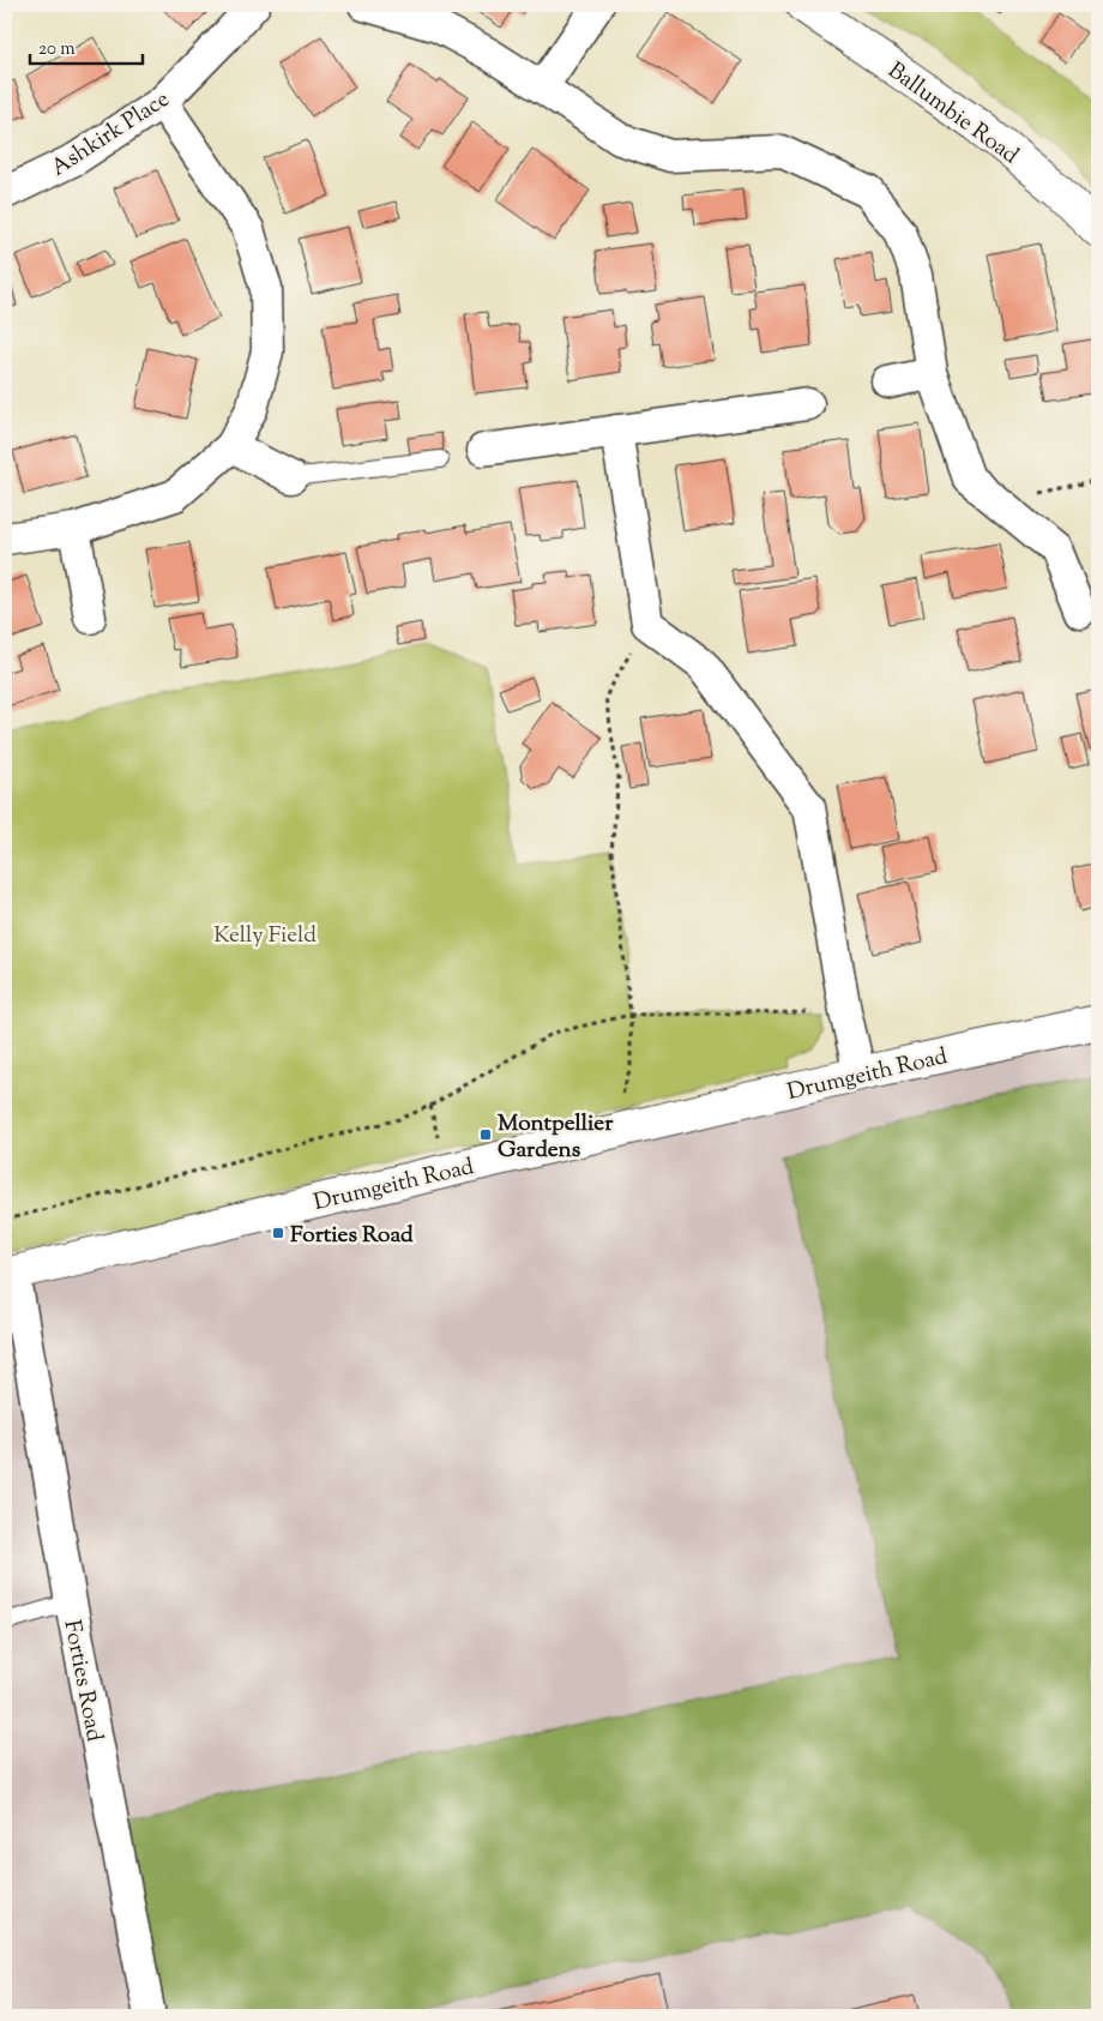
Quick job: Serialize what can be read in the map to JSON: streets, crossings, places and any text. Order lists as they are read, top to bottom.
{
  "streets": {
    "main road": ["Ballumbie Road", "Drumgeith Road"],
    "street": ["Ashkirk Place", "Forties Road"]
  },
  "crossings": [
    ["Drumgeith Road", "Forties Road"]
  ],
  "parks": ["Kelly Field"],
  "places": {
    "transit": ["Montpellier Gardens", "Forties Road"]
  },
  "scale_bar": "20 m"
}
